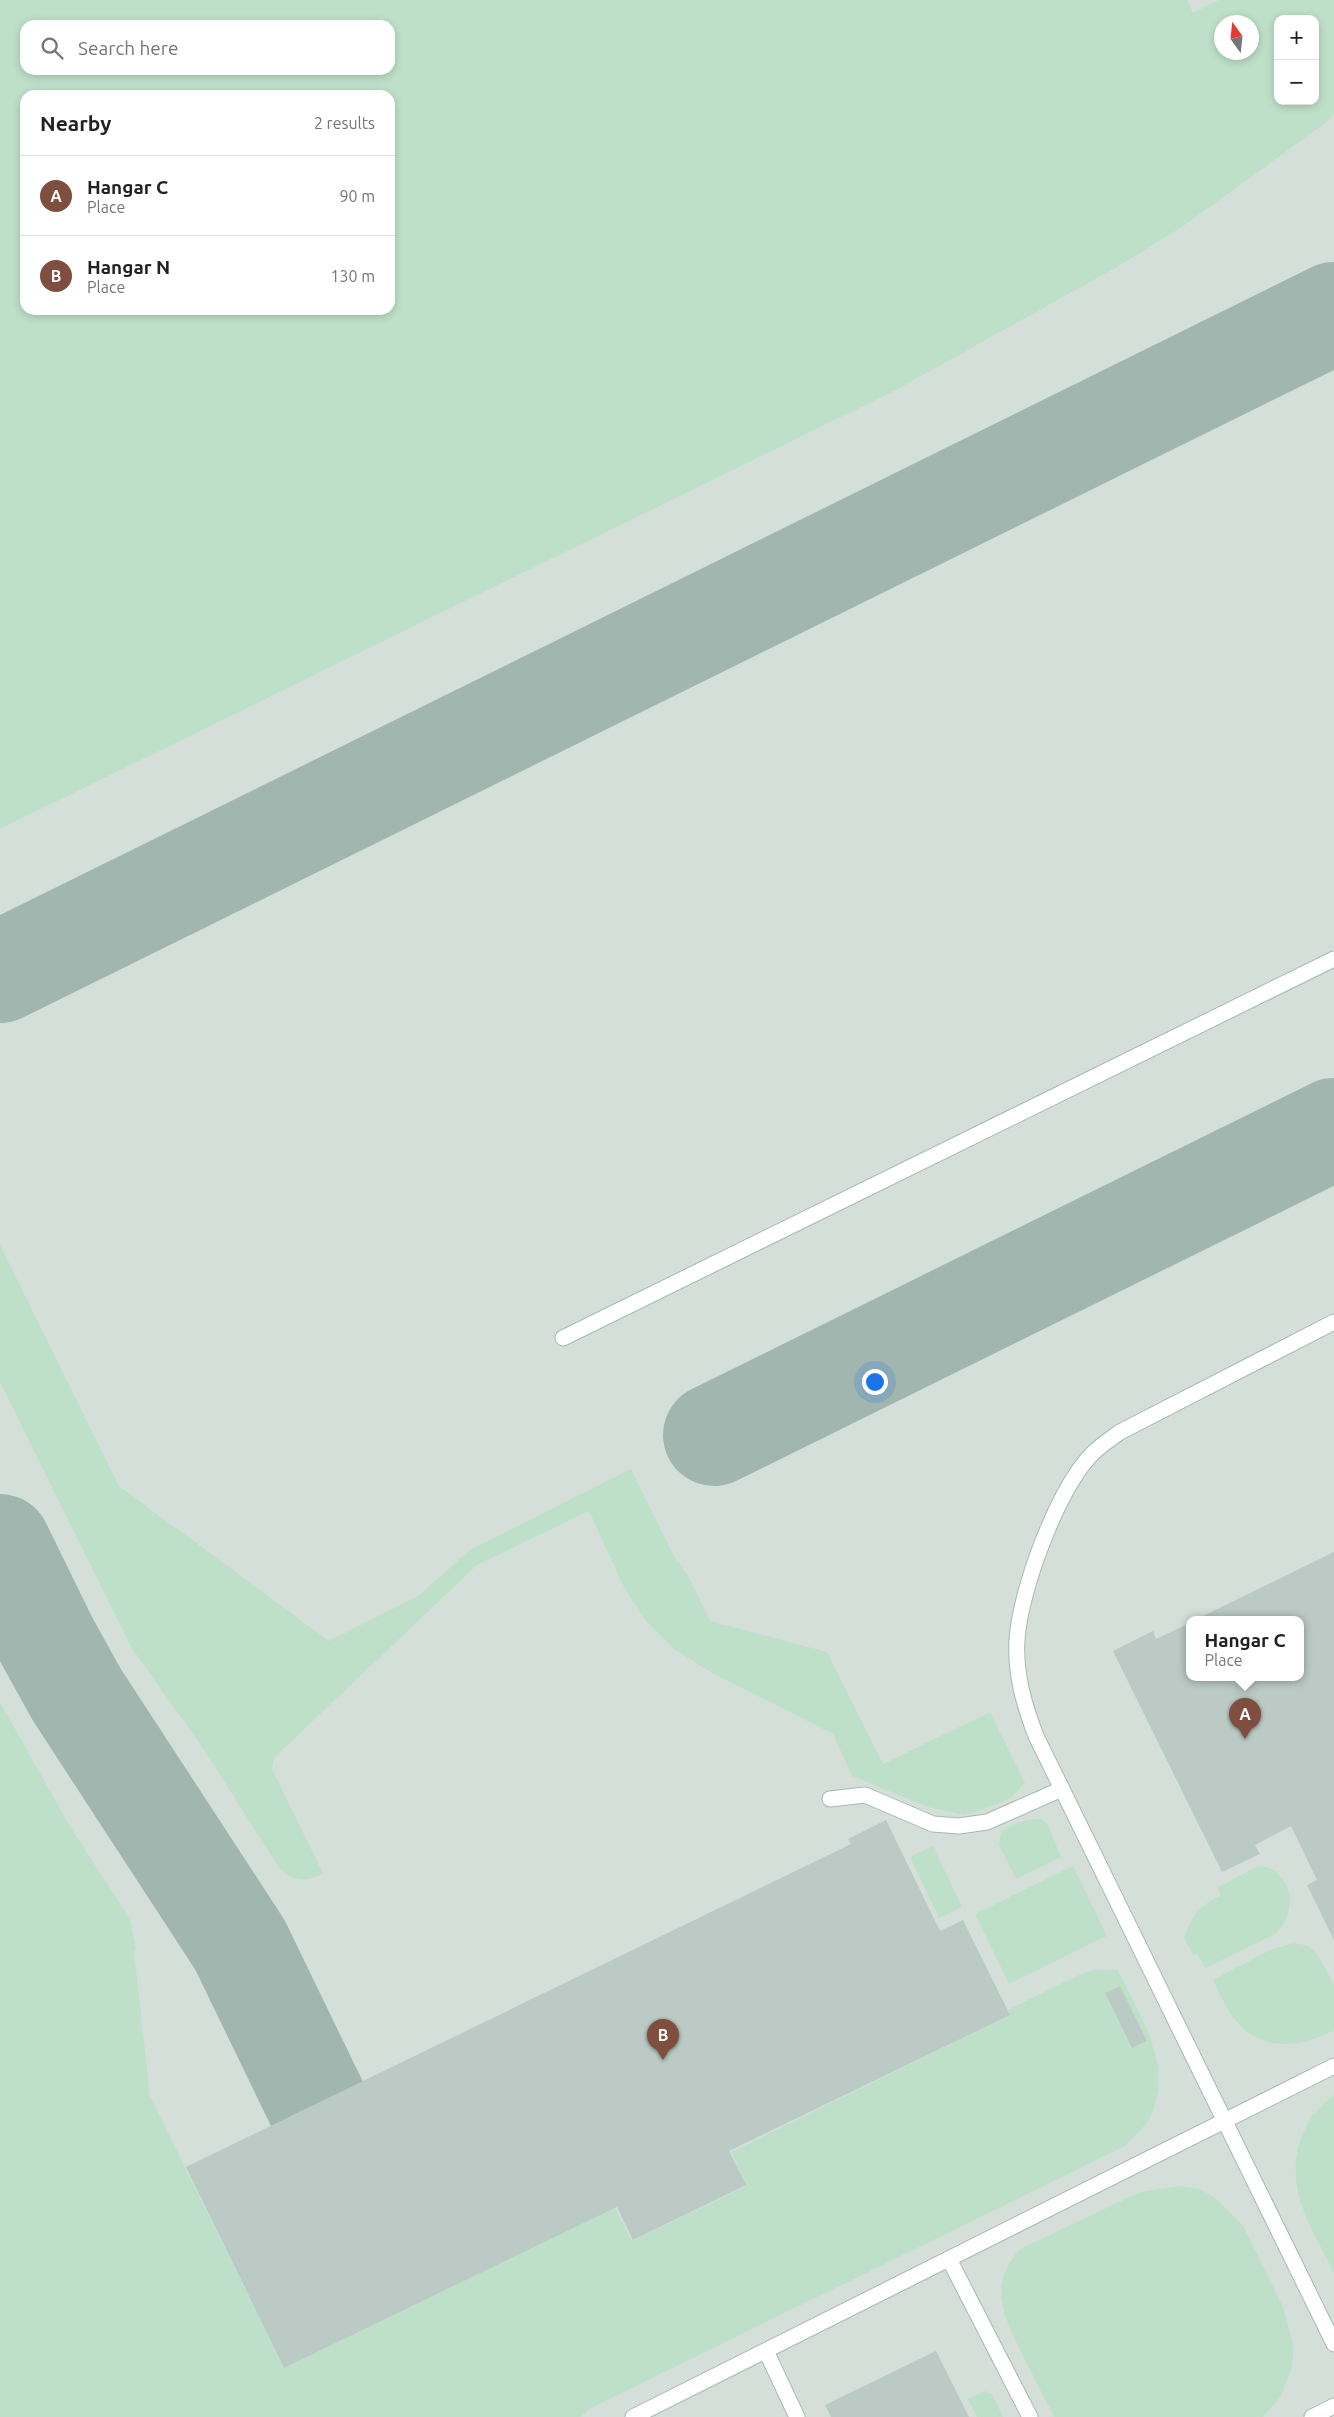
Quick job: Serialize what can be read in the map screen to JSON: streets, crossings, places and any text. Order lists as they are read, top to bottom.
{
  "north": "top",
  "page": {
    "map_buttons": ["+", "−"],
    "search": "Search here",
    "heading": ["Nearby", "2 results"],
    "list": [
      {
        "mark": "A",
        "name": "Hangar C",
        "note": "Place",
        "value": "90 m"
      },
      {
        "mark": "B",
        "name": "Hangar N",
        "note": "Place",
        "value": "130 m"
      }
    ],
    "popup": ["Hangar C", "Place"],
    "pins": ["A", "B"]
  }
}
